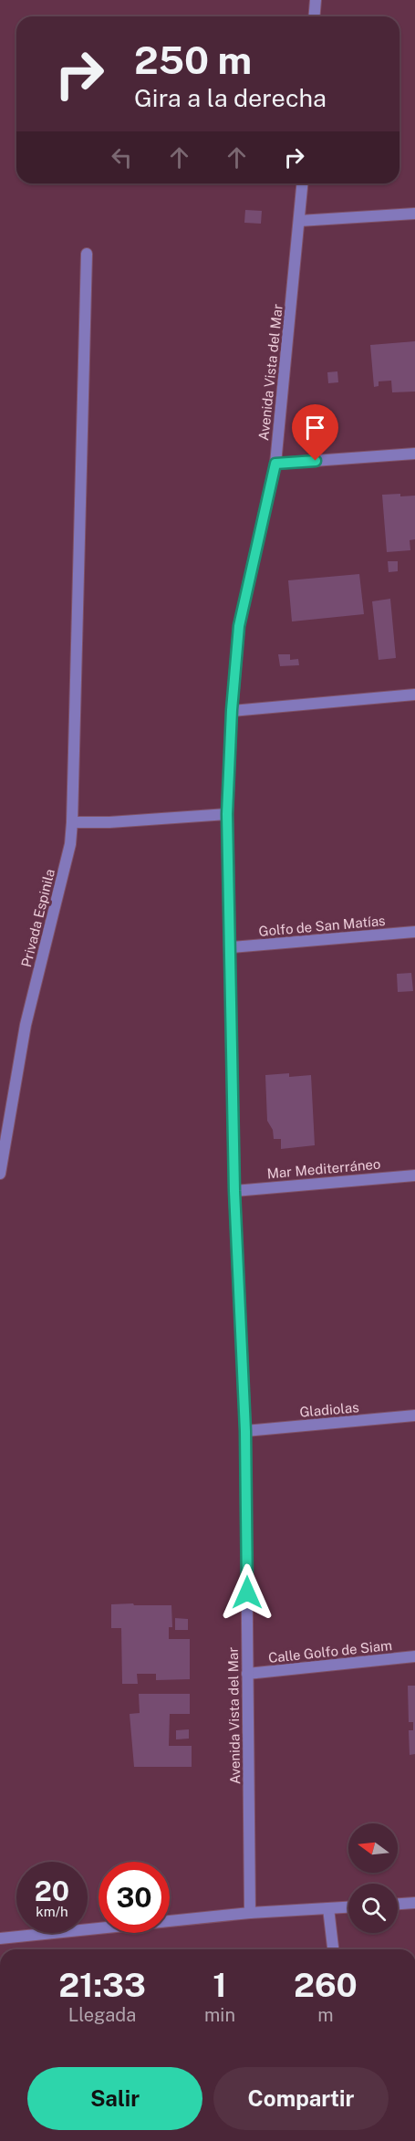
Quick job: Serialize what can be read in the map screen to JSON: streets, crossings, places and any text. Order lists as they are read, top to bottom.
{
  "streets": {
    "street": [
      "Avenida Vista del Mar",
      "Privada Espinila",
      "Golfo de San Matías",
      "Mar Mediterráneo",
      "Gladiolas",
      "Calle Golfo de Siam"
    ]
  },
  "crossings": [
    ["Avenida Vista del Mar", "Golfo de San Matías"],
    ["Avenida Vista del Mar", "Mar Mediterráneo"],
    ["Avenida Vista del Mar", "Gladiolas"],
    ["Avenida Vista del Mar", "Calle Golfo de Siam"]
  ],
  "north": "left",
  "page": {
    "turn": ["250 m", "Gira a la derecha"],
    "speed": "20 km/h",
    "limit": "30",
    "eta": [
      "21:33",
      "Llegada",
      "1",
      "min",
      "260",
      "m"
    ],
    "buttons": ["Salir", "Compartir"]
  }
}
